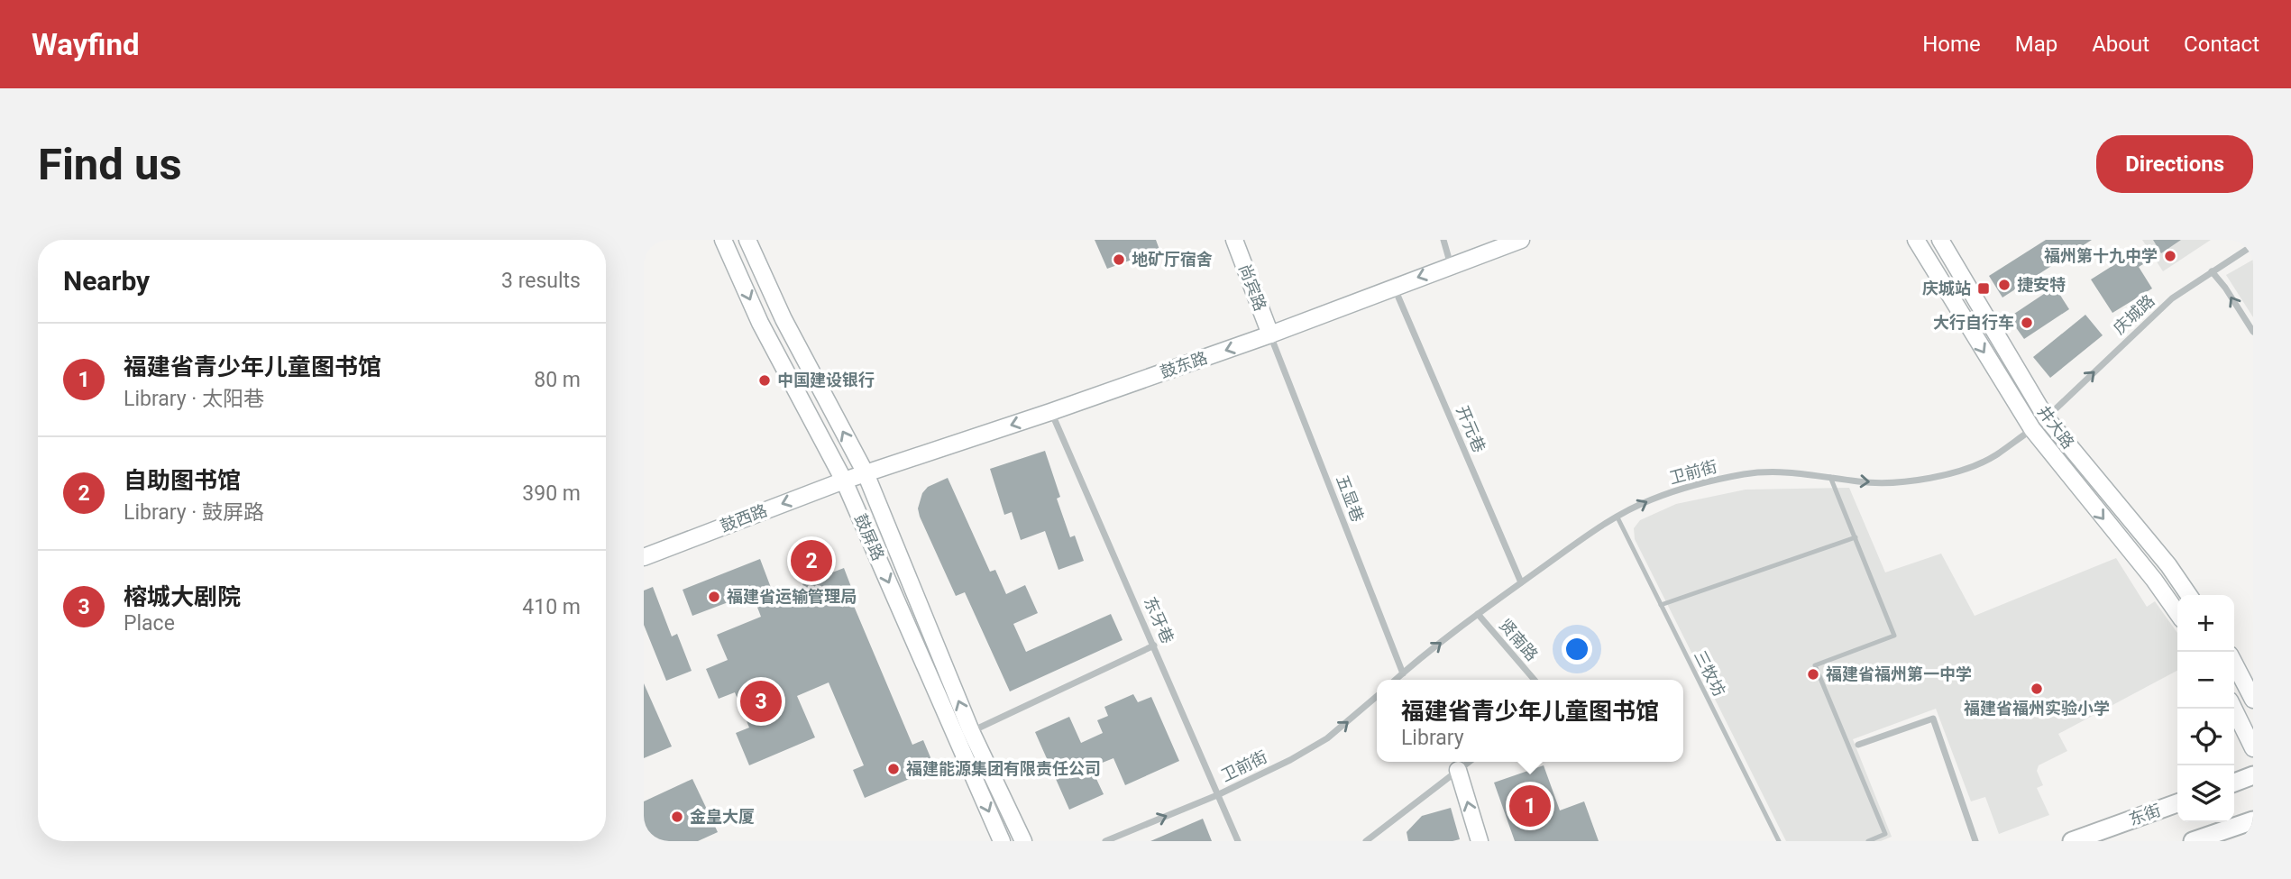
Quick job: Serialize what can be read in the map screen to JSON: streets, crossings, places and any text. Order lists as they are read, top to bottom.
{
  "streets": {
    "main road": ["东街"],
    "street": [
      "尚宾路",
      "庆城路",
      "鼓东路",
      "井大路",
      "开元巷",
      "卫前街",
      "五显巷",
      "鼓西路",
      "鼓屏路",
      "东牙巷",
      "贤南路"
    ],
    "lane": ["三牧坊"]
  },
  "crossings": [
    ["尚宾路", "鼓东路"],
    ["尚宾路", "五显巷"],
    ["庆城路", "井大路"],
    ["庆城路", "卫前街"],
    ["鼓东路", "开元巷"],
    ["鼓东路", "五显巷"],
    ["鼓东路", "鼓西路"],
    ["鼓东路", "鼓屏路"],
    ["鼓东路", "东牙巷"],
    ["井大路", "卫前街"],
    ["开元巷", "卫前街"],
    ["卫前街", "五显巷"],
    ["卫前街", "东牙巷"],
    ["卫前街", "贤南路"],
    ["卫前街", "三牧坊"],
    ["鼓西路", "鼓屏路"]
  ],
  "one_way": [
    "庆城路",
    "鼓东路",
    "卫前街",
    "鼓西路"
  ],
  "places": {
    "other": [
      "福州第十九中学",
      "地矿厅宿舍",
      "捷安特",
      "大行自行车",
      "中国建设银行",
      "福建省运输管理局",
      "福建省福州第一中学",
      "福建省福州实验小学",
      "福建能源集团有限责任公司",
      "金皇大厦"
    ],
    "transit": ["庆城站"]
  },
  "page": {
    "header": "Wayfind",
    "nav": [
      "Home",
      "Map",
      "About",
      "Contact"
    ],
    "buttons": "Directions",
    "title": "Find us",
    "heading": ["Nearby", "3 results"],
    "list": [
      {
        "mark": "1",
        "name": "福建省青少年儿童图书馆",
        "note": "Library · 太阳巷",
        "value": "80 m"
      },
      {
        "mark": "2",
        "name": "自助图书馆",
        "note": "Library · 鼓屏路",
        "value": "390 m"
      },
      {
        "mark": "3",
        "name": "榕城大剧院",
        "note": "Place",
        "value": "410 m"
      }
    ],
    "pins": ["2", "3", "1"],
    "map_buttons": ["+", "−"],
    "popup": ["福建省青少年儿童图书馆", "Library"]
  }
}
